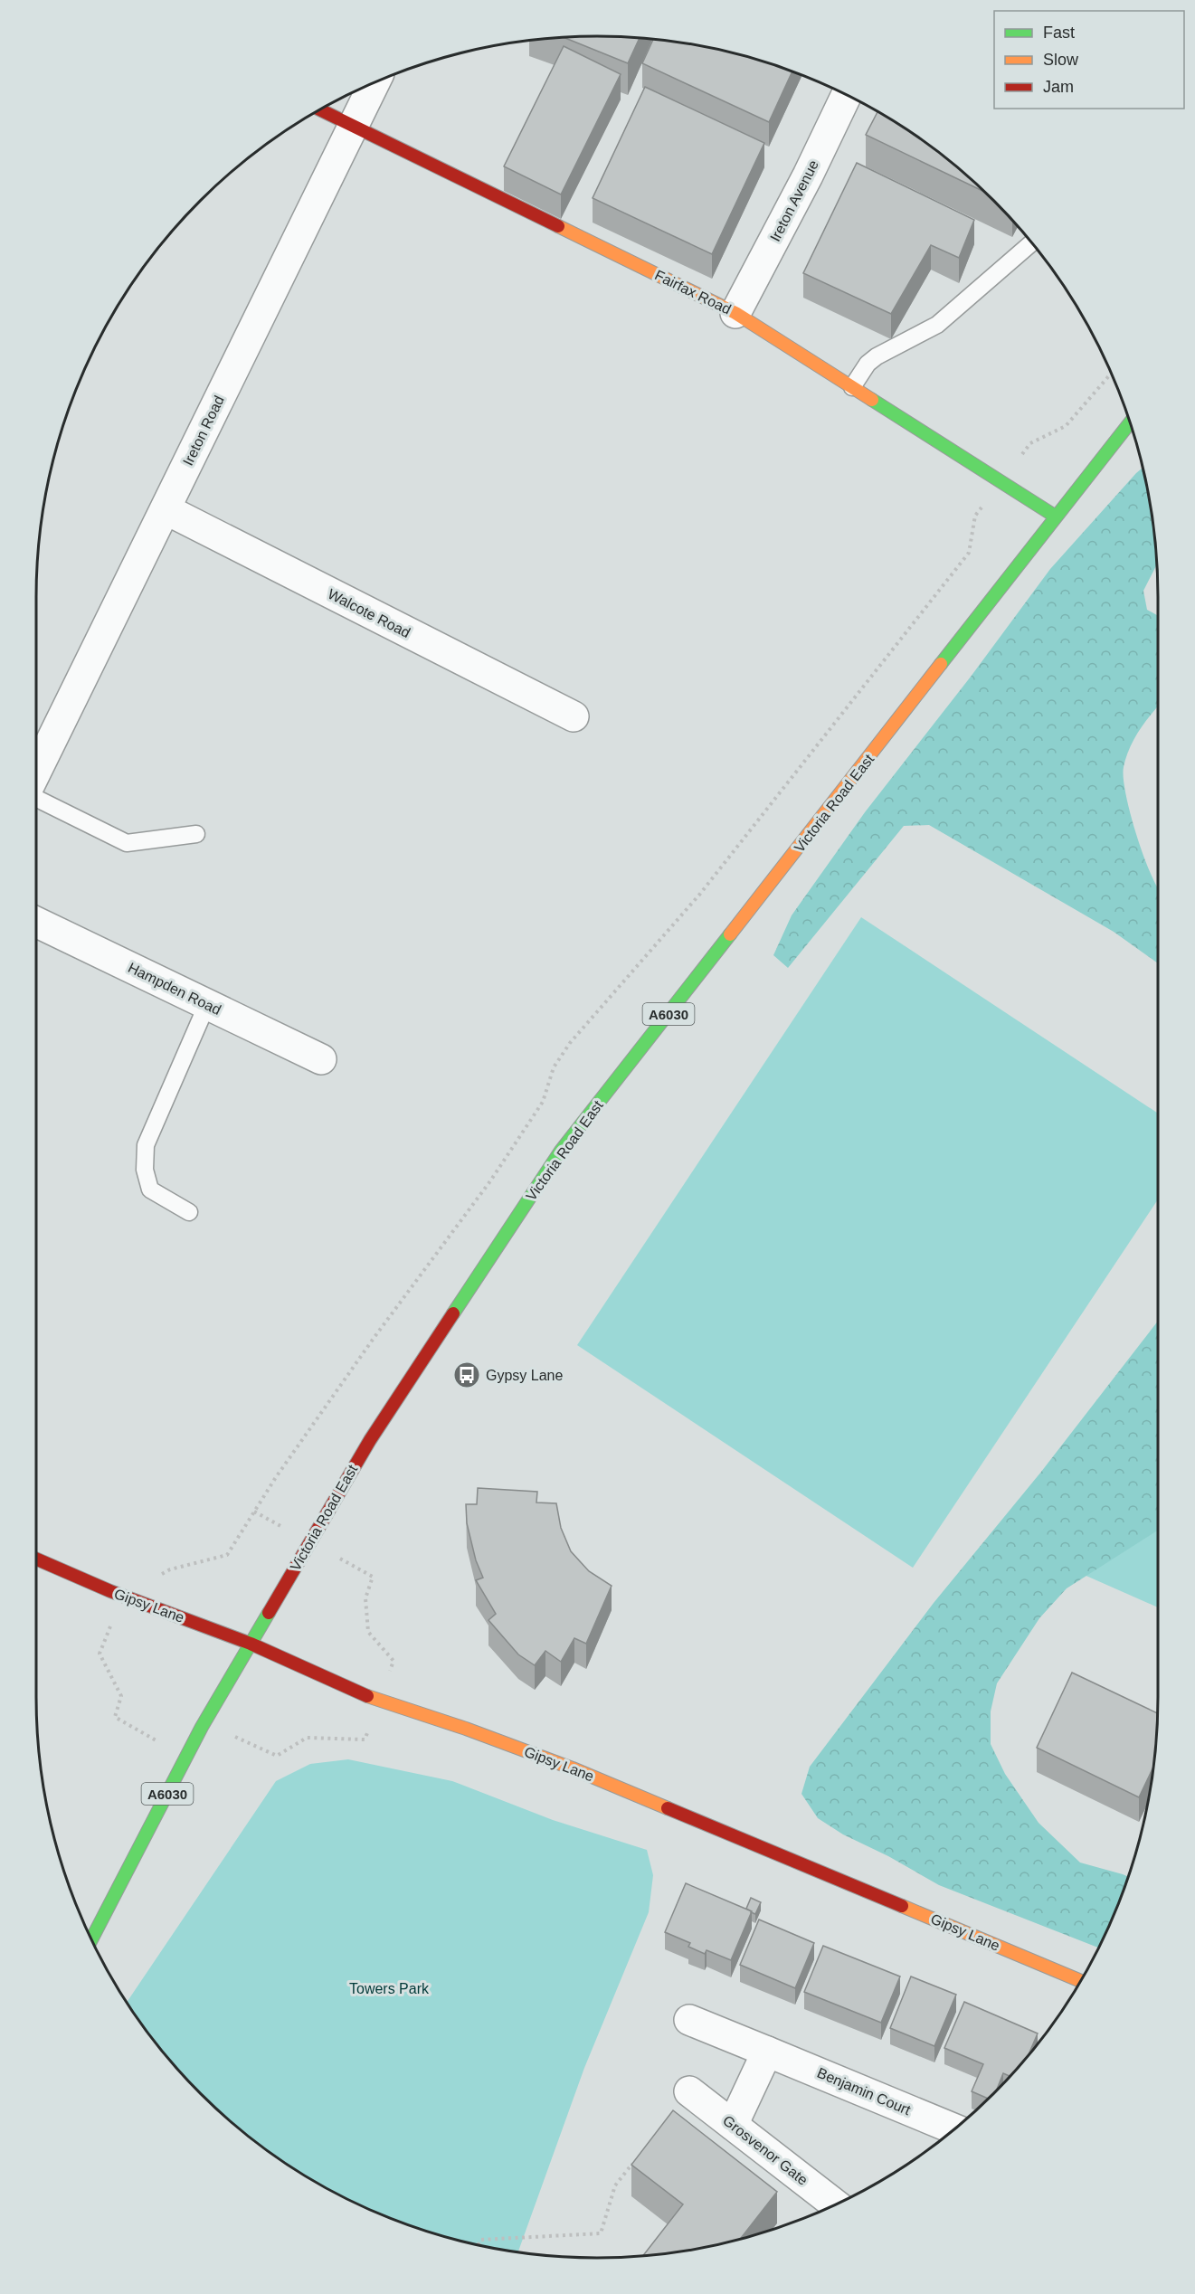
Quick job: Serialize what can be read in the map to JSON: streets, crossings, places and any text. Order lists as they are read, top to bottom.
{
  "streets": {
    "main road": [
      "Fairfax Road",
      "Victoria Road East",
      "A6030",
      "Gipsy Lane"
    ],
    "street": [
      "Ireton Avenue",
      "Ireton Road",
      "Walcote Road",
      "Hampden Road",
      "Benjamin Court",
      "Grosvenor Gate"
    ]
  },
  "crossings": [
    ["Ireton Avenue", "Fairfax Road"],
    ["Fairfax Road", "Ireton Road"],
    ["Fairfax Road", "Victoria Road East"],
    ["Ireton Road", "Walcote Road"],
    ["Victoria Road East", "Gipsy Lane"]
  ],
  "parks": ["Towers Park"],
  "places": {
    "bus stop": ["Gypsy Lane"]
  },
  "legend": ["Fast", "Slow", "Jam"]
}
